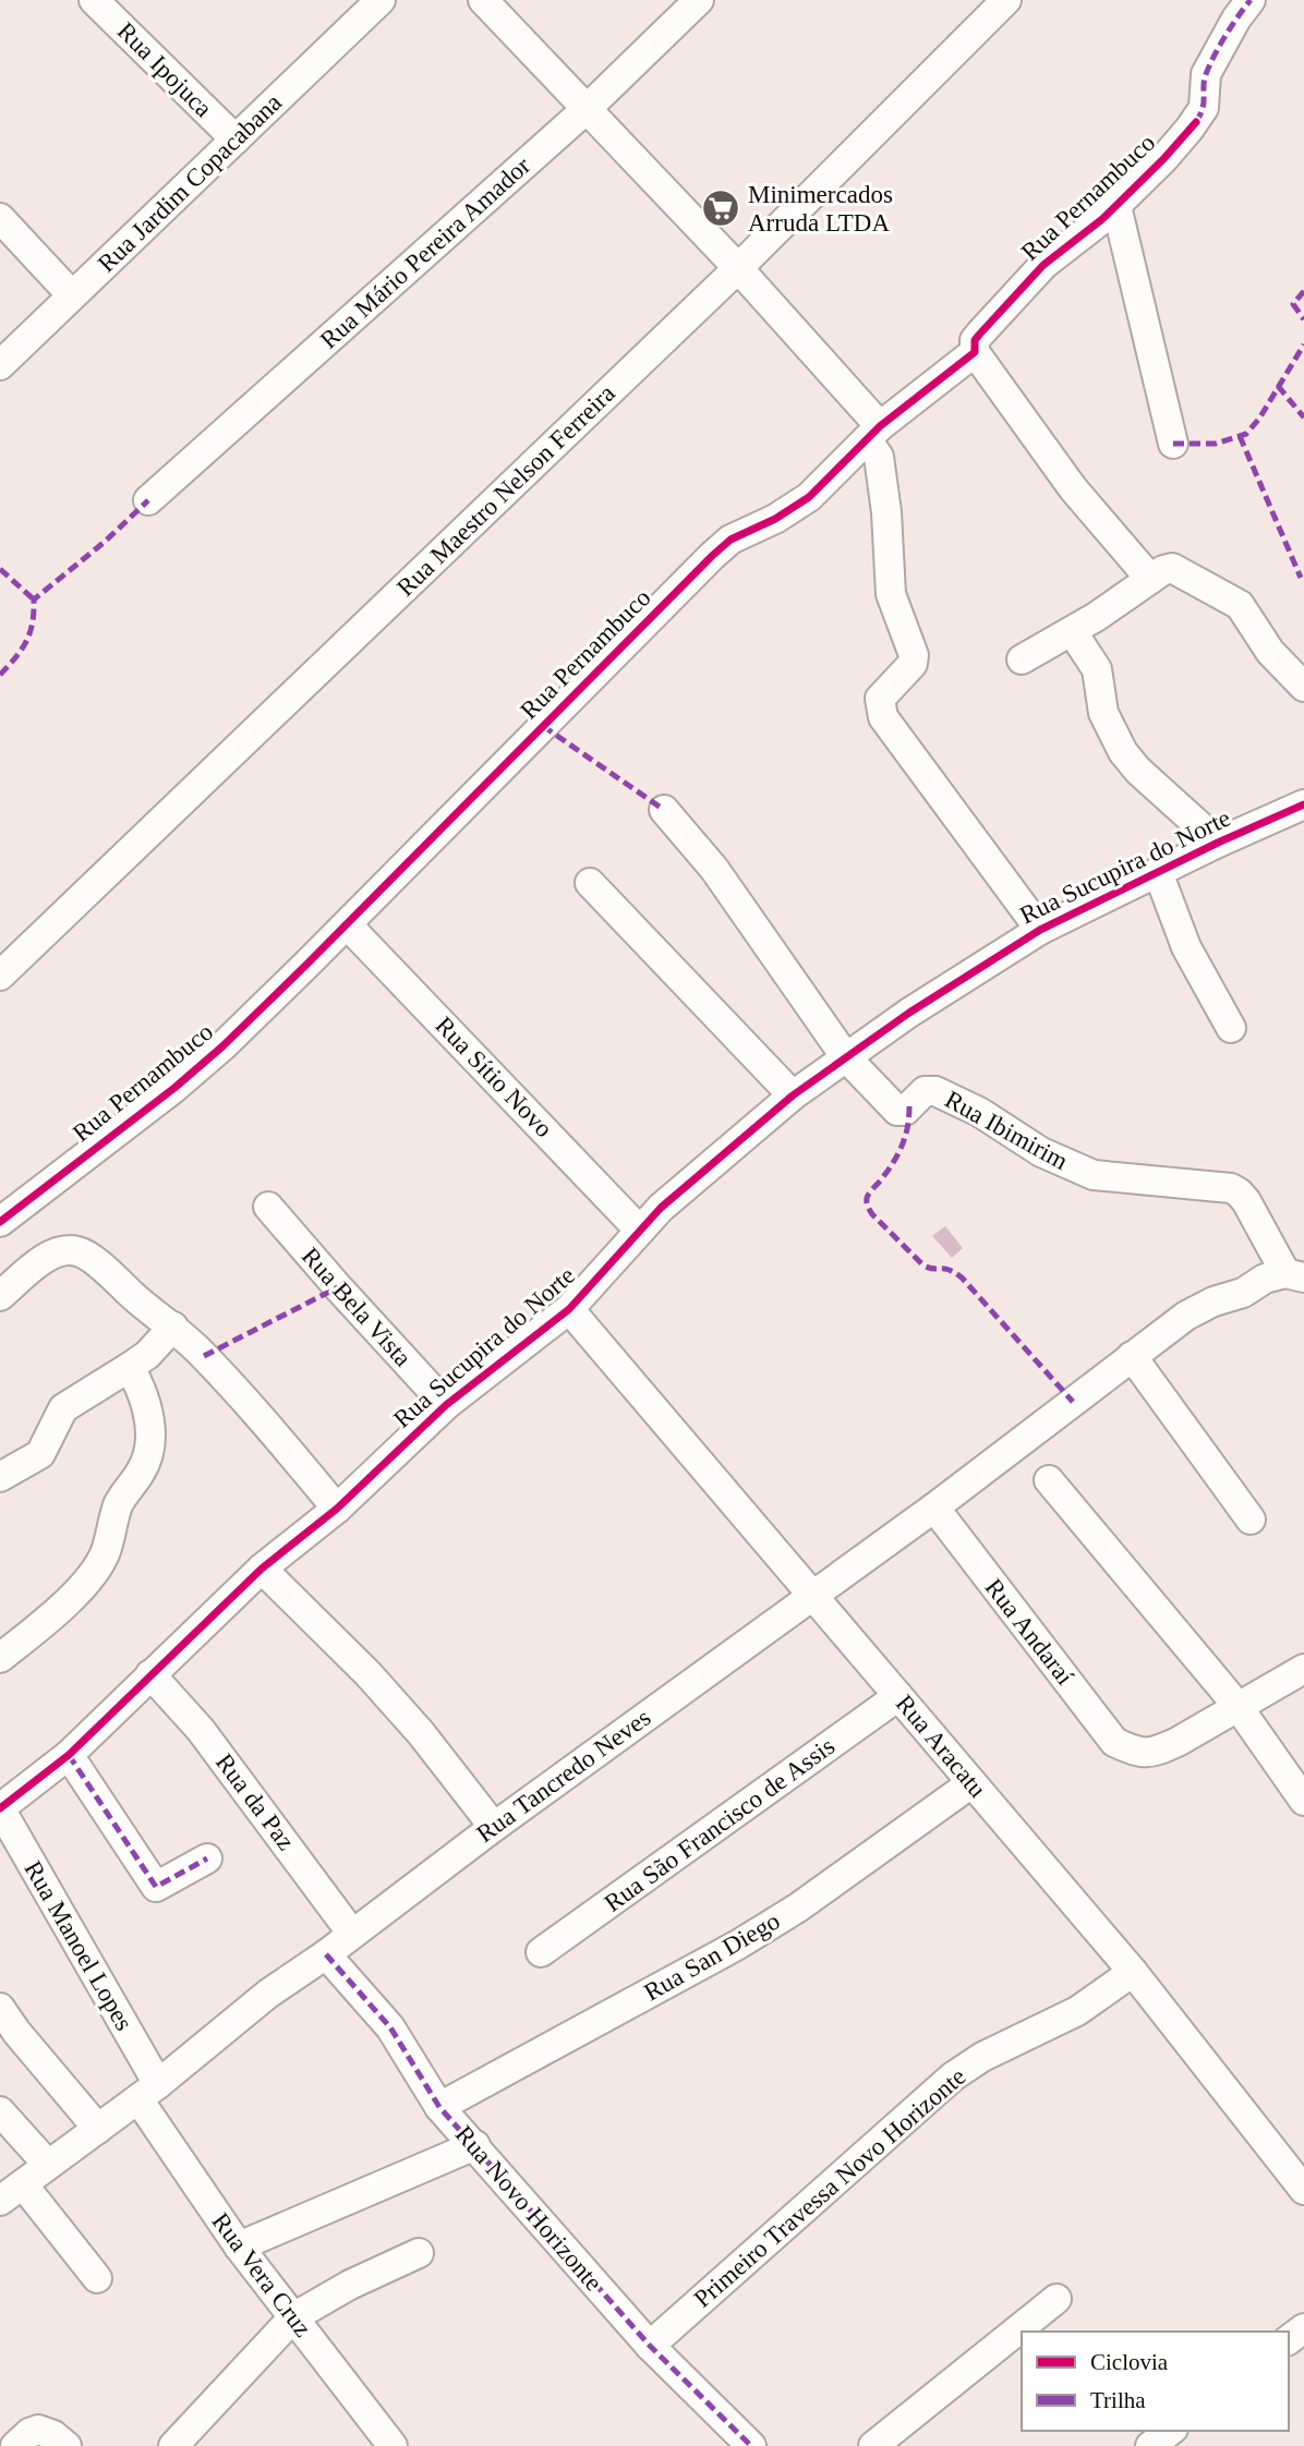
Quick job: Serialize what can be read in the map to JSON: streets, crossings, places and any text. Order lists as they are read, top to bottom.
{
  "streets": {
    "street": [
      "Rua Ipojuca",
      "Rua Jardim Copacabana",
      "Rua Pernambuco",
      "Rua Mário Pereira Amador",
      "Rua Maestro Nelson Ferreira",
      "Rua Sucupira do Norte",
      "Rua Sítio Novo",
      "Rua Ibimirim",
      "Rua Bela Vista",
      "Rua Andaraí",
      "Rua Aracatu",
      "Rua Tancredo Neves",
      "Rua da Paz",
      "Rua São Francisco de Assis",
      "Rua Manoel Lopes",
      "Rua San Diego",
      "Primeiro Travessa Novo Horizonte",
      "Rua Novo Horizonte",
      "Rua Vera Cruz"
    ]
  },
  "crossings": [
    ["Rua Ipojuca", "Rua Jardim Copacabana"],
    ["Rua Pernambuco", "Rua Sítio Novo"],
    ["Rua Sucupira do Norte", "Rua Sítio Novo"],
    ["Rua Sucupira do Norte", "Rua Ibimirim"],
    ["Rua Sucupira do Norte", "Rua Bela Vista"],
    ["Rua Sucupira do Norte", "Rua Aracatu"],
    ["Rua Sucupira do Norte", "Rua da Paz"],
    ["Rua Sucupira do Norte", "Rua Manoel Lopes"],
    ["Rua Ibimirim", "Rua Tancredo Neves"],
    ["Rua Andaraí", "Rua Tancredo Neves"],
    ["Rua Aracatu", "Rua Tancredo Neves"],
    ["Rua Aracatu", "Rua São Francisco de Assis"],
    ["Rua Aracatu", "Rua San Diego"],
    ["Rua Aracatu", "Primeiro Travessa Novo Horizonte"],
    ["Rua Tancredo Neves", "Rua da Paz"],
    ["Rua Tancredo Neves", "Rua Manoel Lopes"],
    ["Rua Tancredo Neves", "Rua Novo Horizonte"],
    ["Rua Tancredo Neves", "Rua Vera Cruz"],
    ["Rua Manoel Lopes", "Rua Vera Cruz"],
    ["Rua San Diego", "Rua Novo Horizonte"],
    ["Primeiro Travessa Novo Horizonte", "Rua Novo Horizonte"]
  ],
  "places": {
    "supermarket": ["Minimercados Arruda LTDA"]
  },
  "legend": ["Ciclovia", "Trilha"]
}
